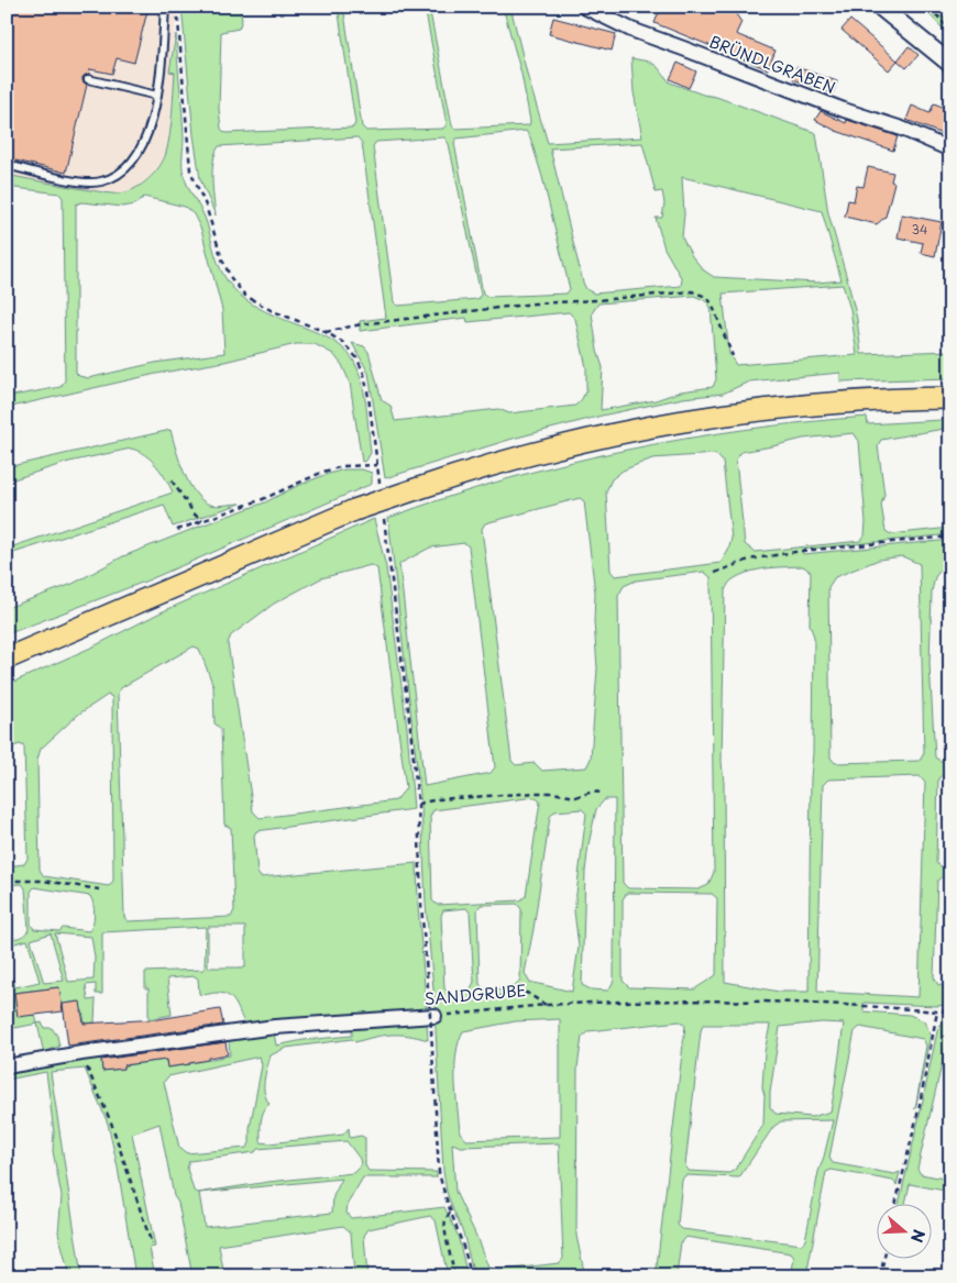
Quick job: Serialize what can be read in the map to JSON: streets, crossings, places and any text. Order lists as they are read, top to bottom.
{
  "streets": {
    "street": ["BRÜNDLGRABEN", "SANDGRUBE"]
  },
  "house_numbers": ["34"],
  "north": "right"
}
